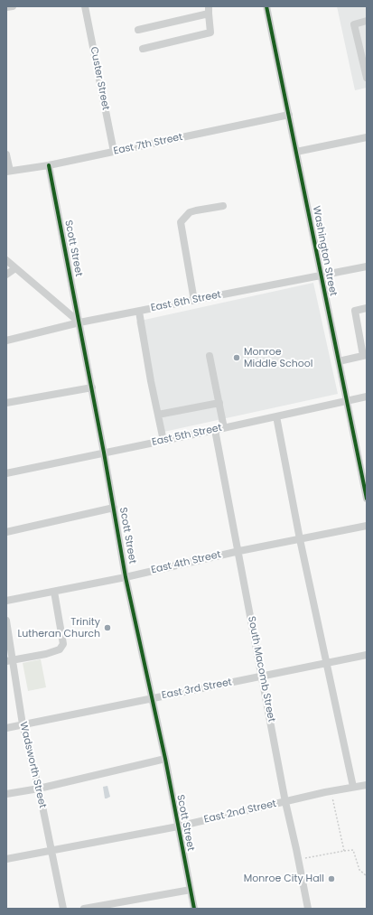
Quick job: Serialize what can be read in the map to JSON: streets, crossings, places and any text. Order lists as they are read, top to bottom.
{
  "streets": {
    "street": [
      "Custer Street",
      "East 7th Street",
      "Scott Street",
      "Washington Street",
      "East 6th Street",
      "East 5th Street",
      "East 4th Street",
      "South Macomb Street",
      "East 3rd Street",
      "Wadsworth Street",
      "East 2nd Street"
    ]
  },
  "crossings": [
    ["Custer Street", "East 7th Street"],
    ["East 7th Street", "Scott Street"],
    ["East 7th Street", "Washington Street"],
    ["Scott Street", "East 6th Street"],
    ["Scott Street", "East 5th Street"],
    ["Scott Street", "East 4th Street"],
    ["Scott Street", "East 3rd Street"],
    ["Scott Street", "East 2nd Street"],
    ["Washington Street", "East 6th Street"],
    ["Washington Street", "East 5th Street"],
    ["East 5th Street", "South Macomb Street"],
    ["East 4th Street", "South Macomb Street"],
    ["South Macomb Street", "East 3rd Street"],
    ["South Macomb Street", "East 2nd Street"],
    ["East 3rd Street", "Wadsworth Street"],
    ["Wadsworth Street", "East 2nd Street"]
  ],
  "places": ["Monroe Middle School", "Trinity Lutheran Church", "Monroe City Hall"]
}
